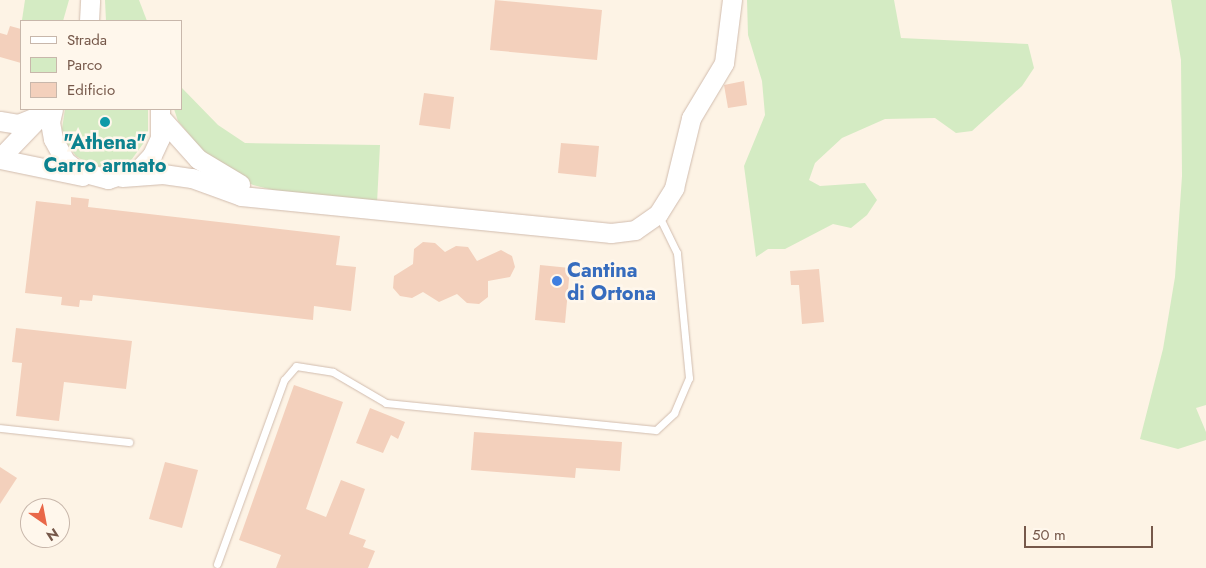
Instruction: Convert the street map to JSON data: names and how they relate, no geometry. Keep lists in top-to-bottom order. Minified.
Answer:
{"places":["\"Athena\" Carro armato","Cantina di Ortona"],"legend":["Strada","Parco","Edificio"],"scale_bar":"50 m","north":"bottom right"}
